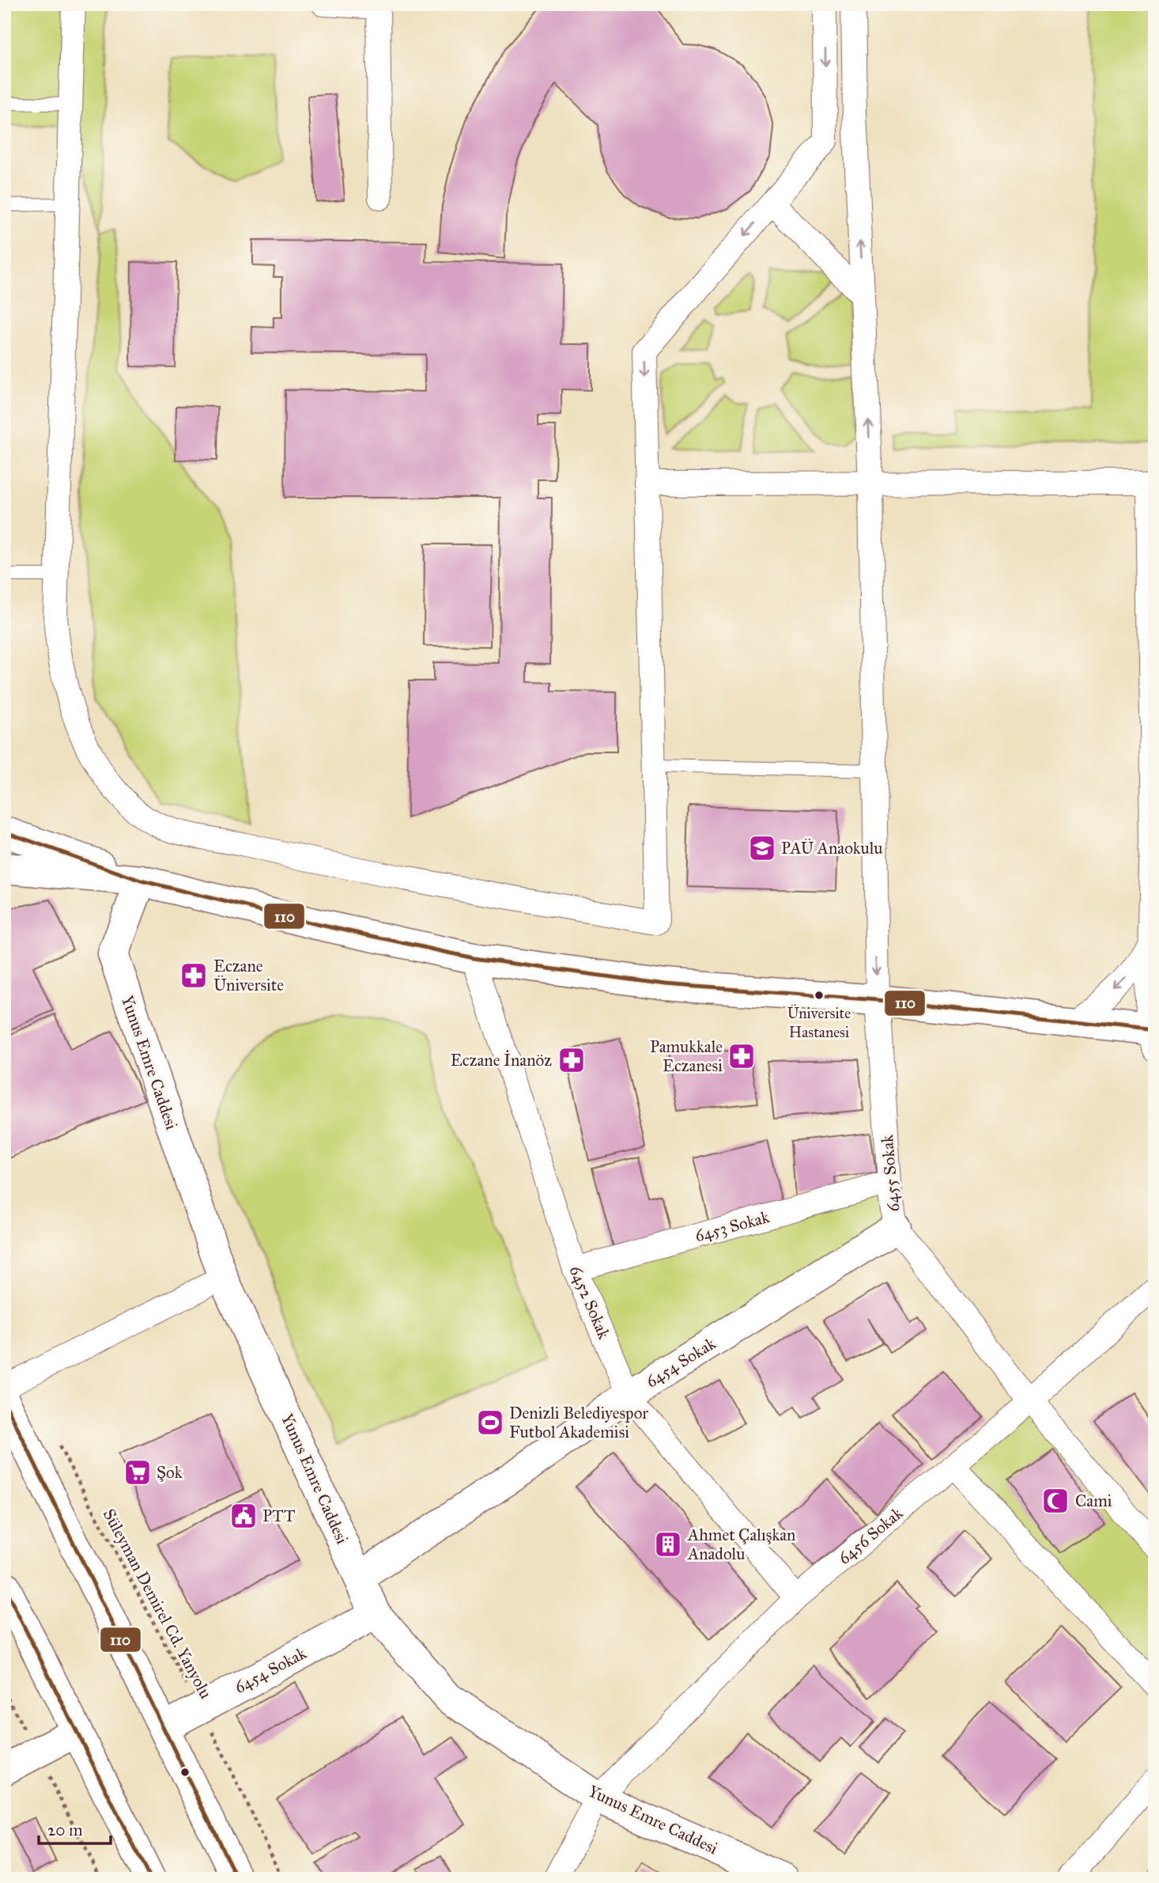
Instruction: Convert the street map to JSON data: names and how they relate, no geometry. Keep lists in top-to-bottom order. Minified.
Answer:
{"streets":{"main road":["Yunus Emre Caddesi","6454 Sokak"],"street":["6455 Sokak","6453 Sokak","6452 Sokak","6456 Sokak"],"path":["Süleyman Demirel Cd. Yanyolu"]},"crossings":[["Yunus Emre Caddesi","6454 Sokak"],["Yunus Emre Caddesi","6456 Sokak"],["6455 Sokak","6453 Sokak"],["6455 Sokak","6454 Sokak"],["6455 Sokak","6456 Sokak"],["6453 Sokak","6452 Sokak"],["6452 Sokak","6454 Sokak"],["6452 Sokak","6456 Sokak"],["6454 Sokak","Süleyman Demirel Cd. Yanyolu"]],"places":{"school or university":["PAÜ Anaokulu"],"pharmacy":["Eczane Üniversite","Pamukkale Eczanesi","Eczane İnanöz"],"other":["Üniversite Hastanesi"],"sports":["Denizli Belediyespor Futbol Akademisi"],"supermarket":["Şok"],"mosque":["Cami"],"public building":["PTT"],"building":["Ahmet Çalışkan Anadolu"]},"lines":["transit line 110"],"scale_bar":"20 m"}
